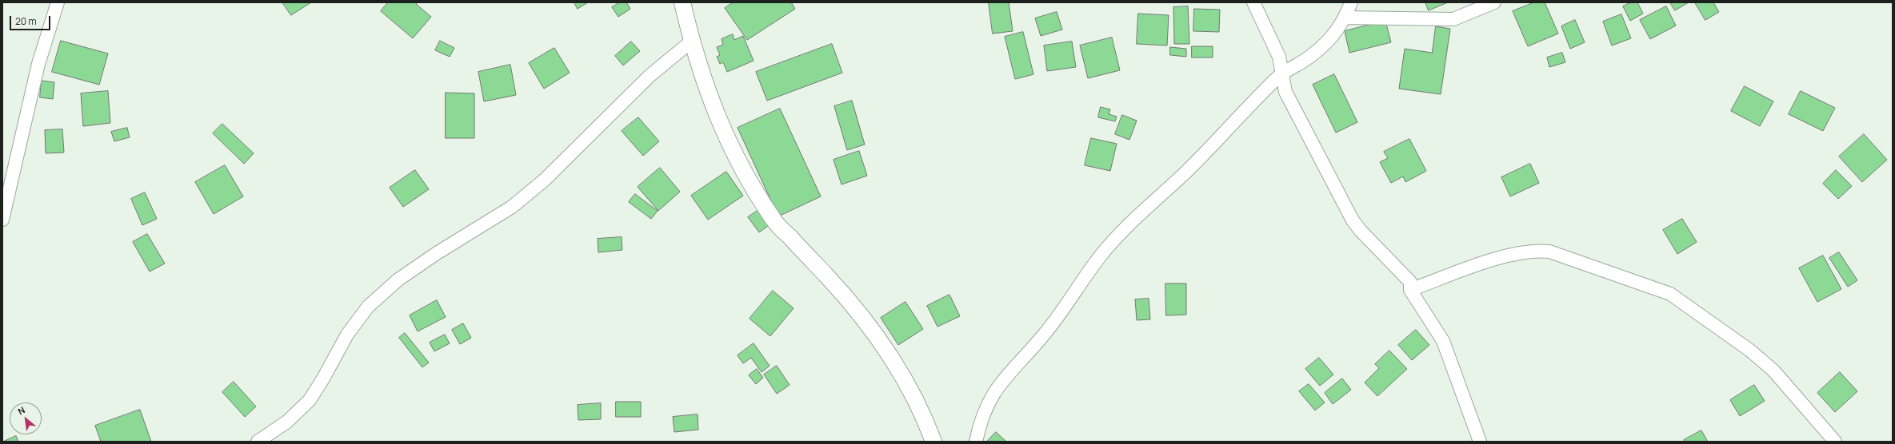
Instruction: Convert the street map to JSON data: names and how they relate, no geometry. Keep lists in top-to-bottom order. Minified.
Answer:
{"scale_bar":"20 m","north":"top left"}
